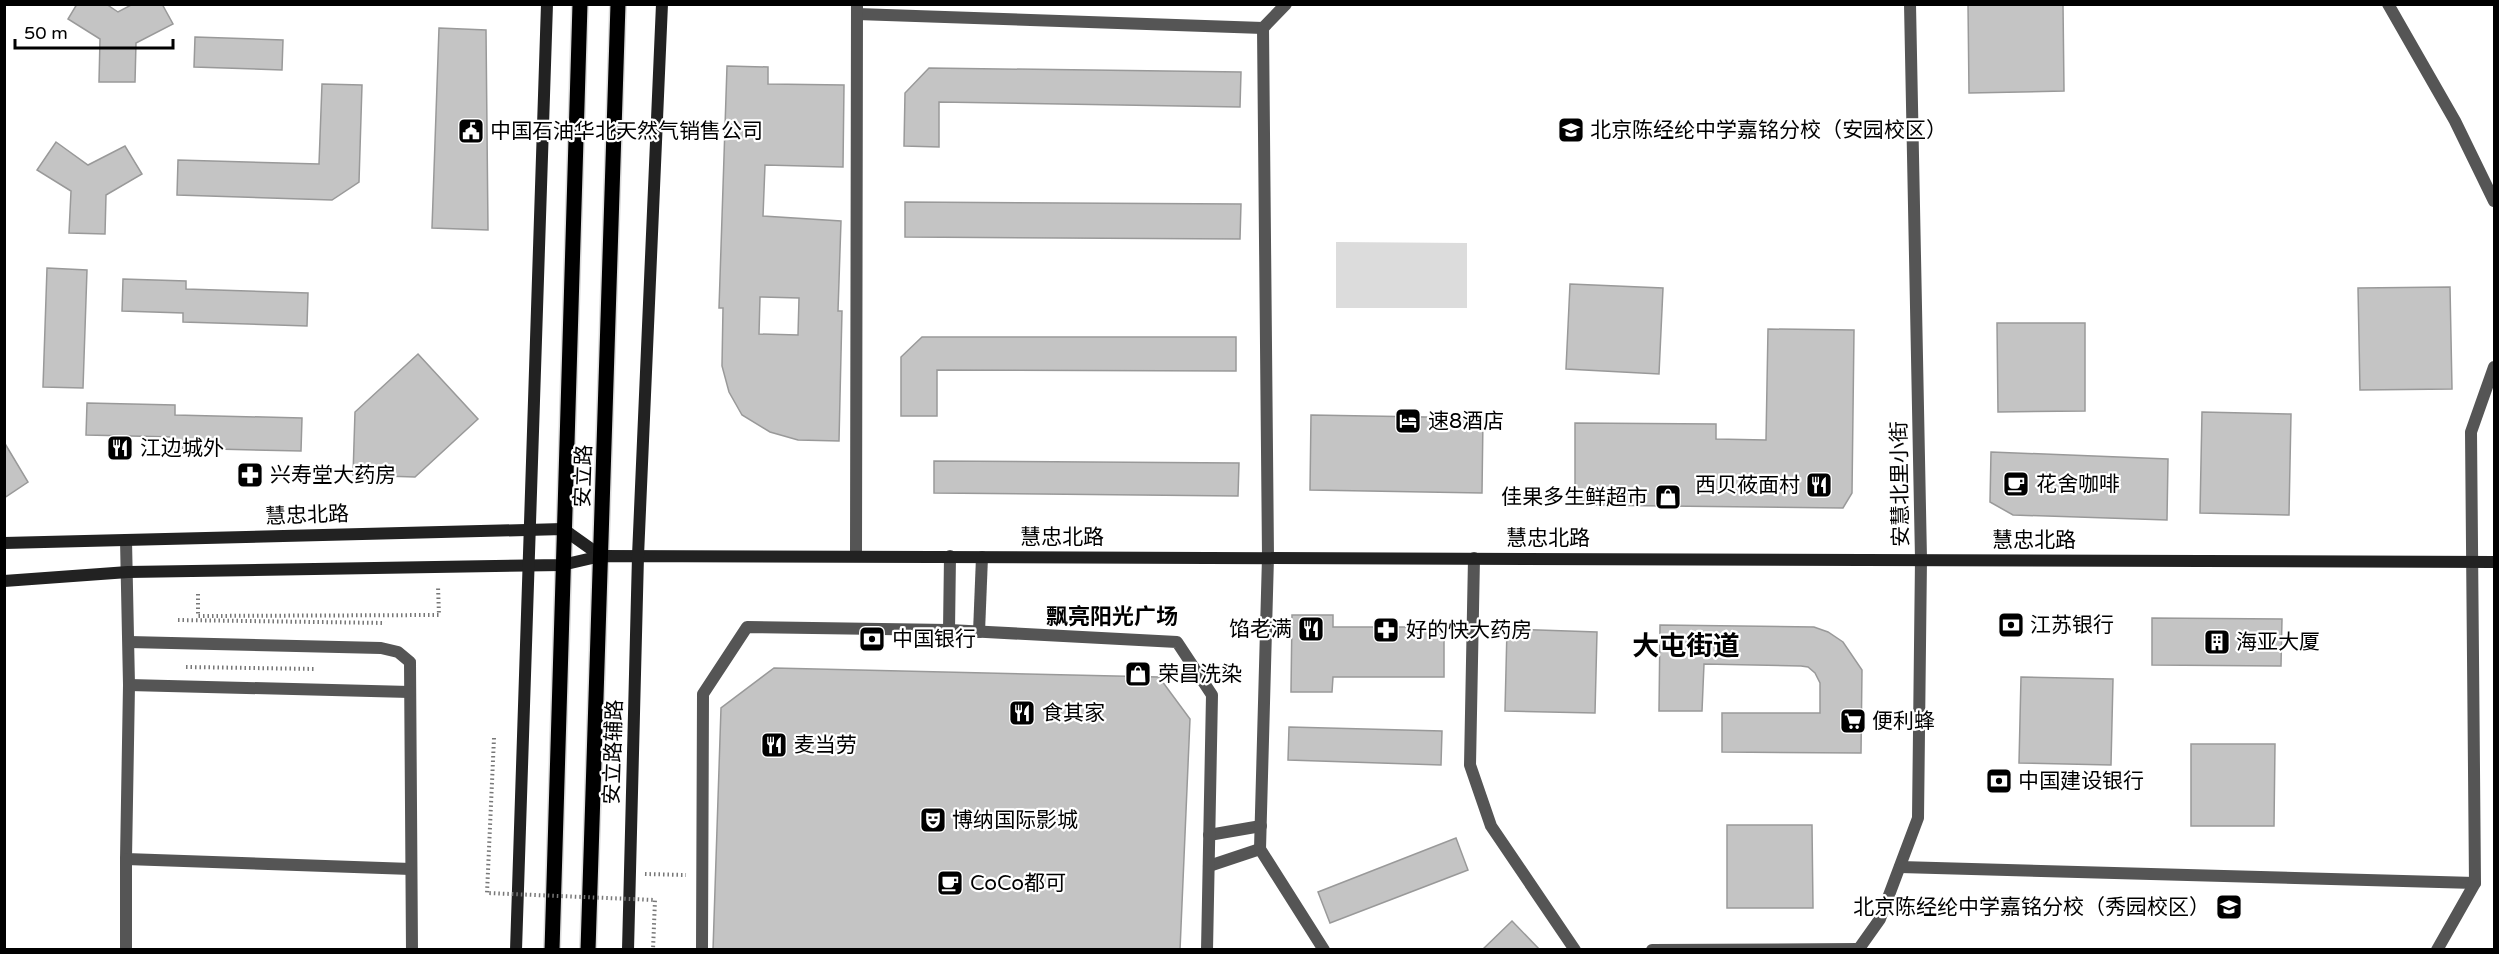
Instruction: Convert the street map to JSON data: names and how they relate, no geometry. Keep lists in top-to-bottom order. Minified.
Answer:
{"streets":{"main road":["安立路"],"street":["安慧北里小街","慧忠北路","安立路辅路"]},"crossings":[["安立路","慧忠北路"],["安慧北里小街","慧忠北路"],["慧忠北路","安立路辅路"]],"districts":["飘亮阳光广场","大屯街道"],"places":{"school or university":["北京陈经纶中学嘉铭分校（安园校区）","北京陈经纶中学嘉铭分校（秀园校区）"],"public building":["中国石油华北天然气销售公司"],"hotel":["速8酒店"],"restaurant":["江边城外","西贝莜面村","馅老满","食其家","麦当劳"],"pharmacy":["兴寿堂大药房","好的快大药房"],"cafe":["花舍咖啡","CoCo都可"],"shop":["佳果多生鲜超市","荣昌洗染"],"bank":["江苏银行","中国银行","中国建设银行"],"building":["海亚大厦"],"supermarket":["便利蜂"],"theatre":["博纳国际影城"]},"scale_bar":"50 m"}
